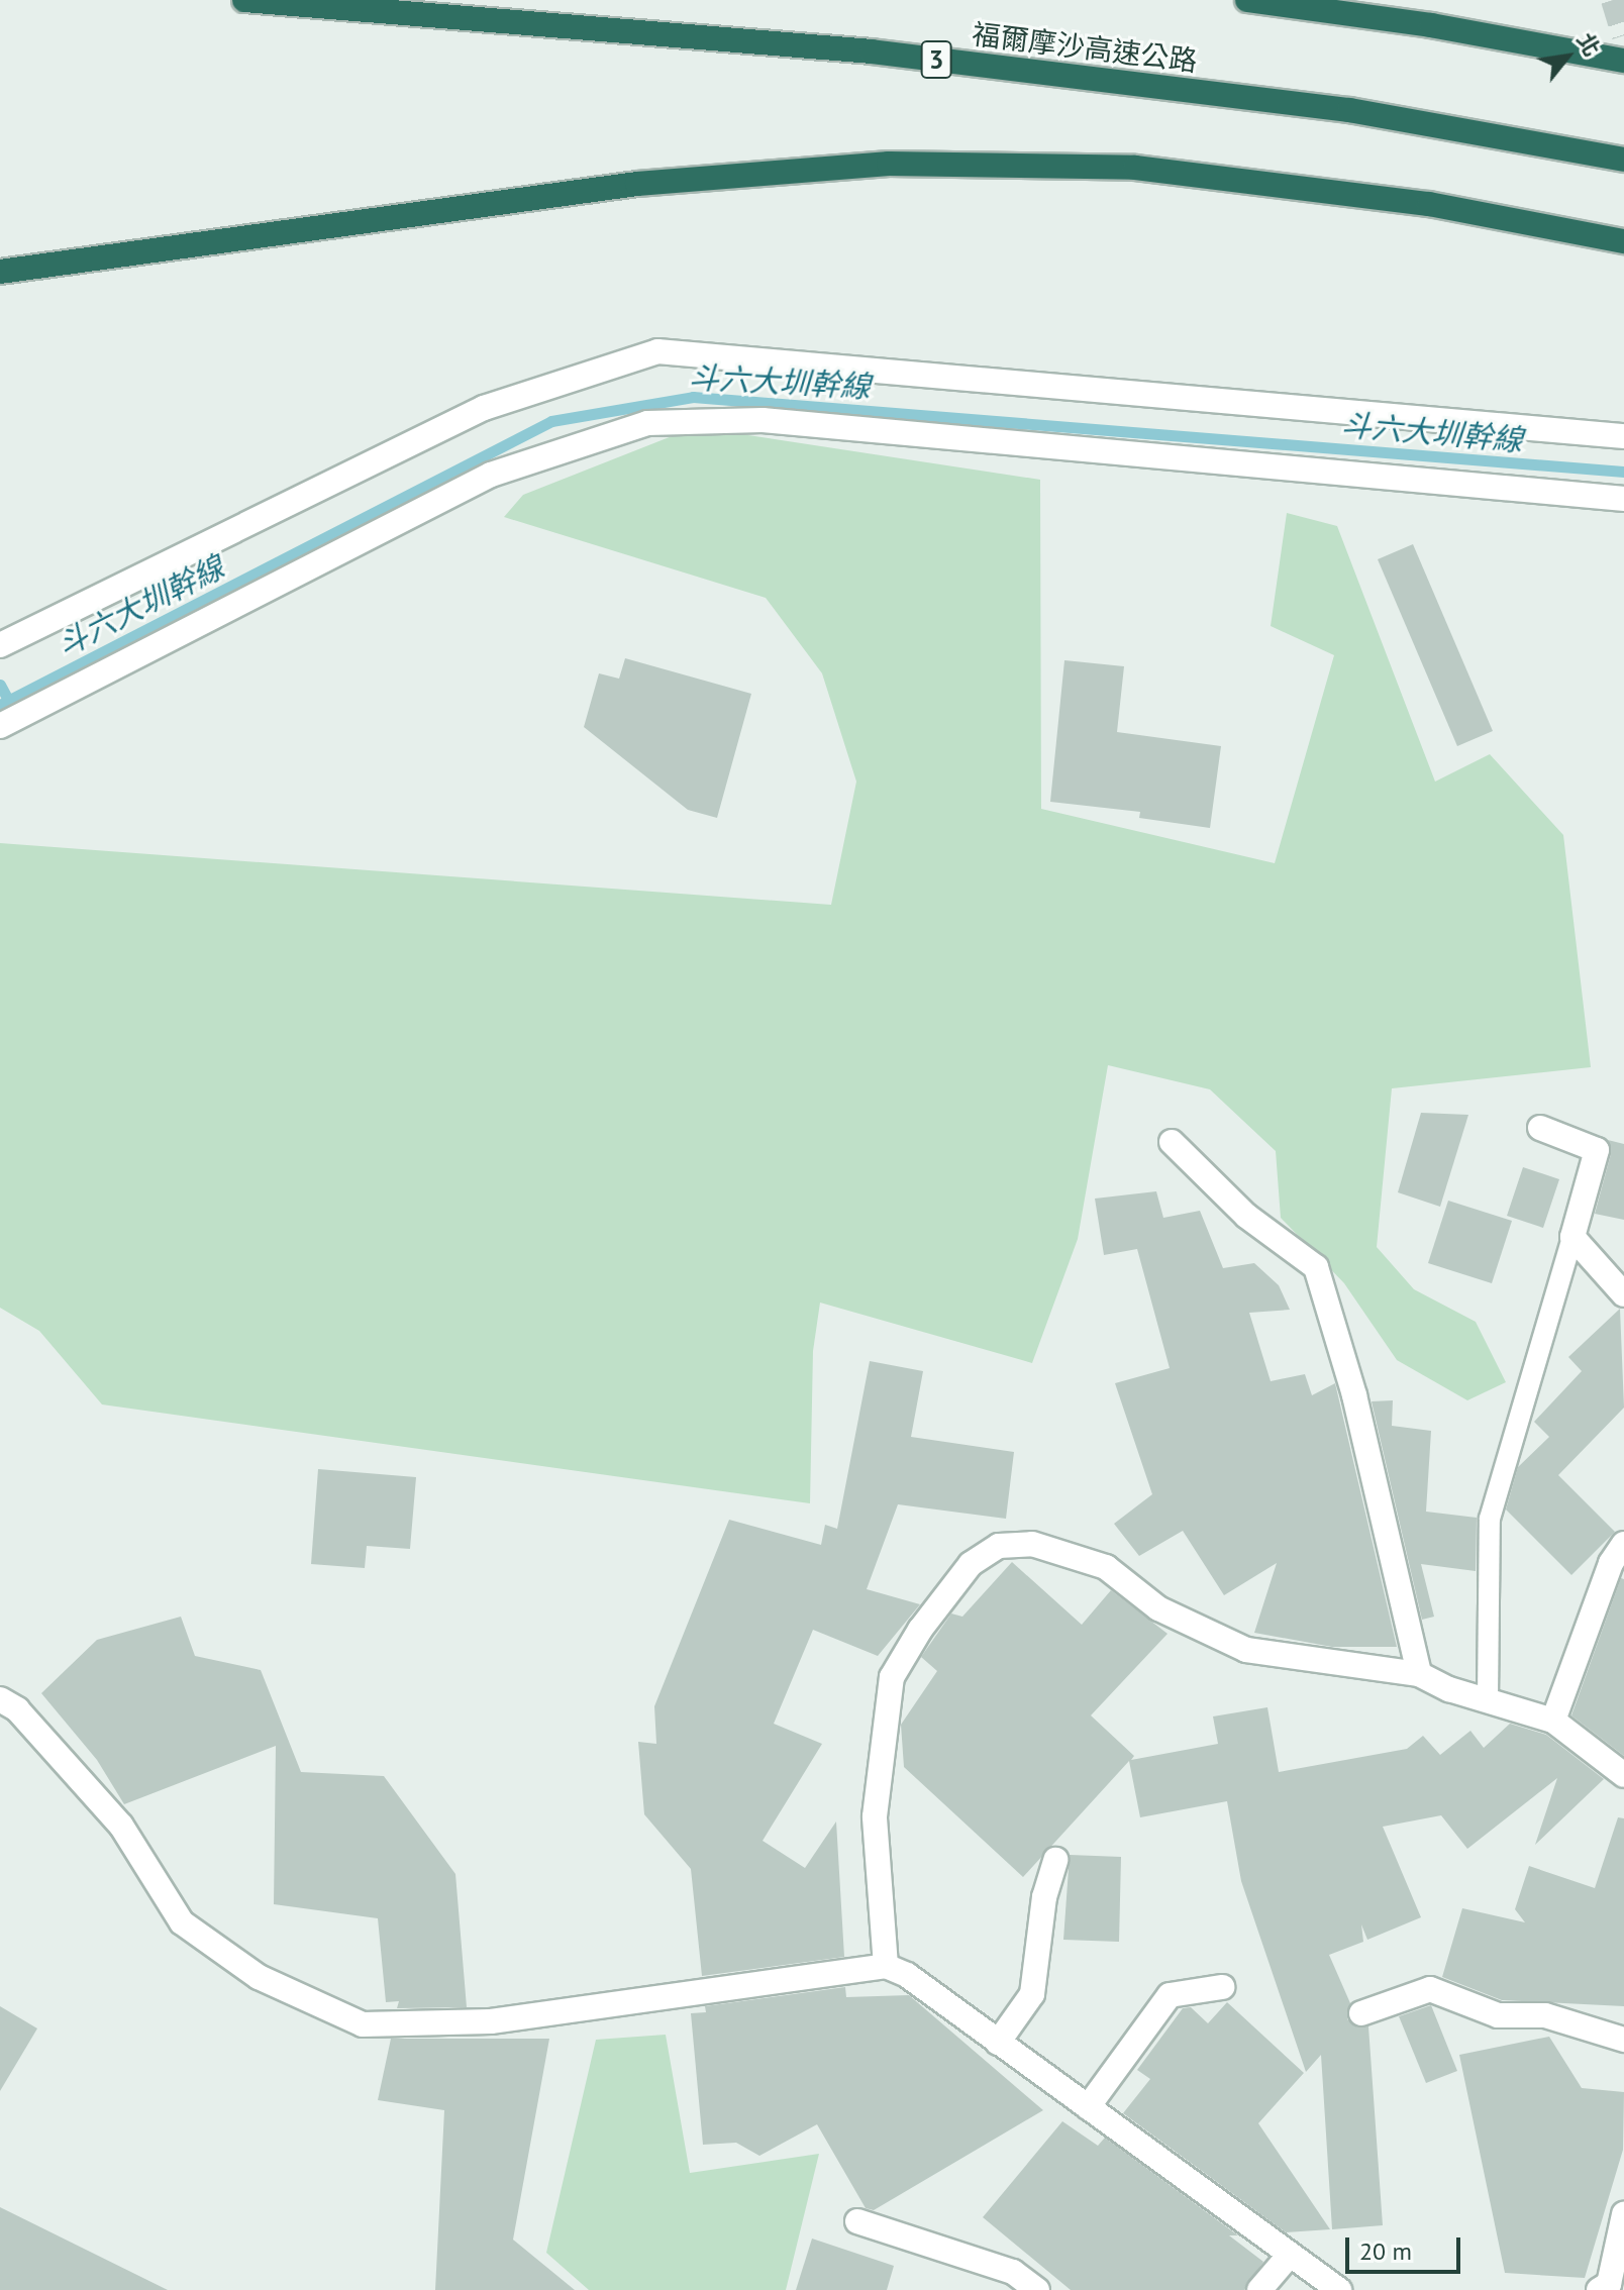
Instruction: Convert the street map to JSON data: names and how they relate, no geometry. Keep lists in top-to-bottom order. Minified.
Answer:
{"streets":{"highway":["福爾摩沙高速公路","3"]},"water":["斗六大圳幹線"],"scale_bar":"20 m","north":"top right"}
